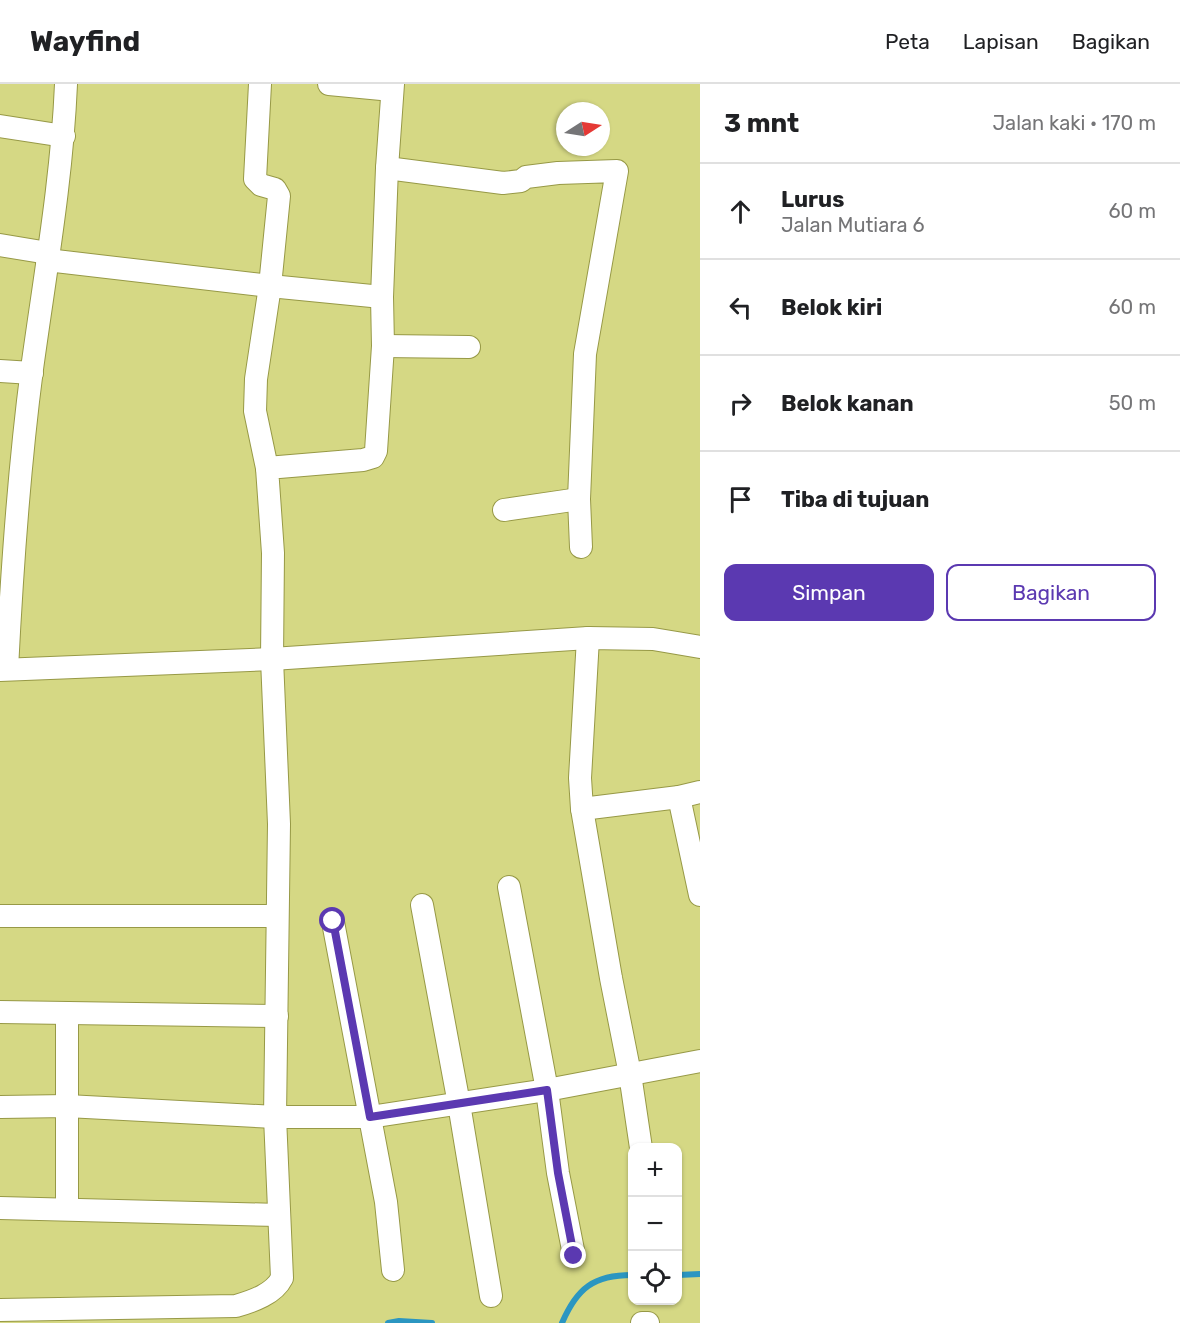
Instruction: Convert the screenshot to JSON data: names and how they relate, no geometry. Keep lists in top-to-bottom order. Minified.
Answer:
{"north":"right","page":{"header":"Wayfind","nav":["Peta","Lapisan","Bagikan"],"heading":["3 mnt","Jalan kaki · 170 m"],"list":[["Lurus","Jalan Mutiara 6","60 m"],["Belok kiri","60 m"],["Belok kanan","50 m"],"Tiba di tujuan"],"buttons":["Simpan","Bagikan"],"map_buttons":["+","−"]}}
